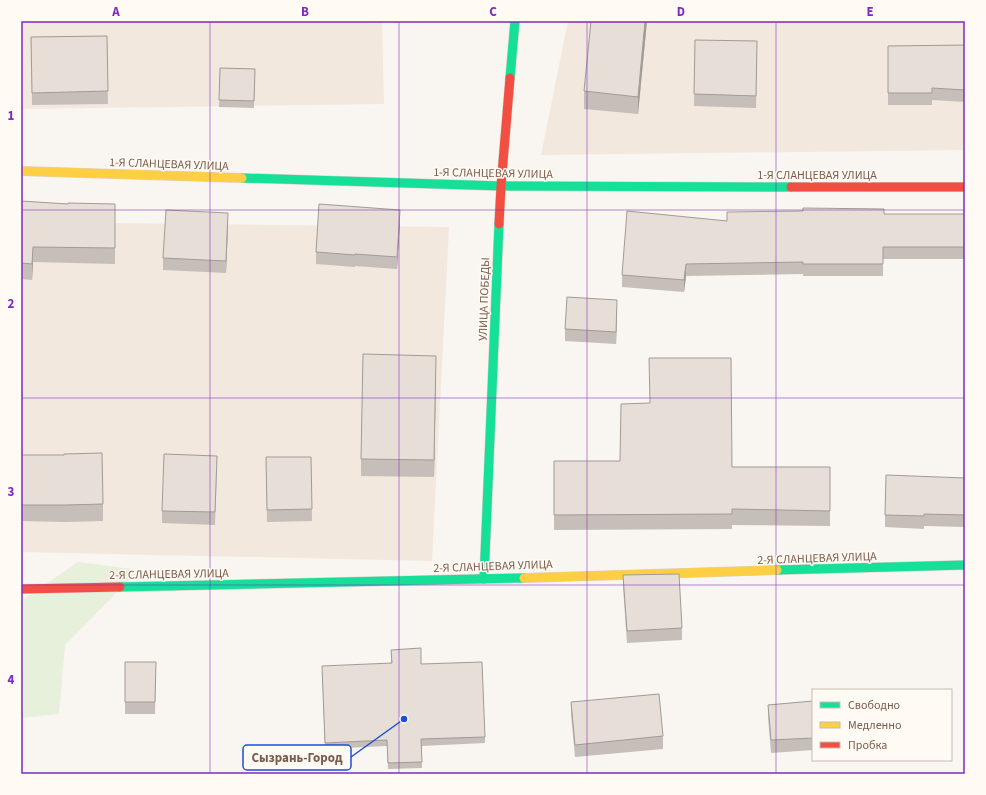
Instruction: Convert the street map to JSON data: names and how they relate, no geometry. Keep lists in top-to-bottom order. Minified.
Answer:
{"streets":{"street":["1-Я СЛАНЦЕВАЯ УЛИЦА","УЛИЦА ПОБЕДЫ","2-Я СЛАНЦЕВАЯ УЛИЦА"]},"crossings":[["1-Я СЛАНЦЕВАЯ УЛИЦА","УЛИЦА ПОБЕДЫ"],["УЛИЦА ПОБЕДЫ","2-Я СЛАНЦЕВАЯ УЛИЦА"]],"places":["Сызрань-Город"],"legend":["Свободно","Медленно","Пробка"],"grid":{"columns":["A","B","C","D","E"],"rows":["1","2","3","4"]}}
